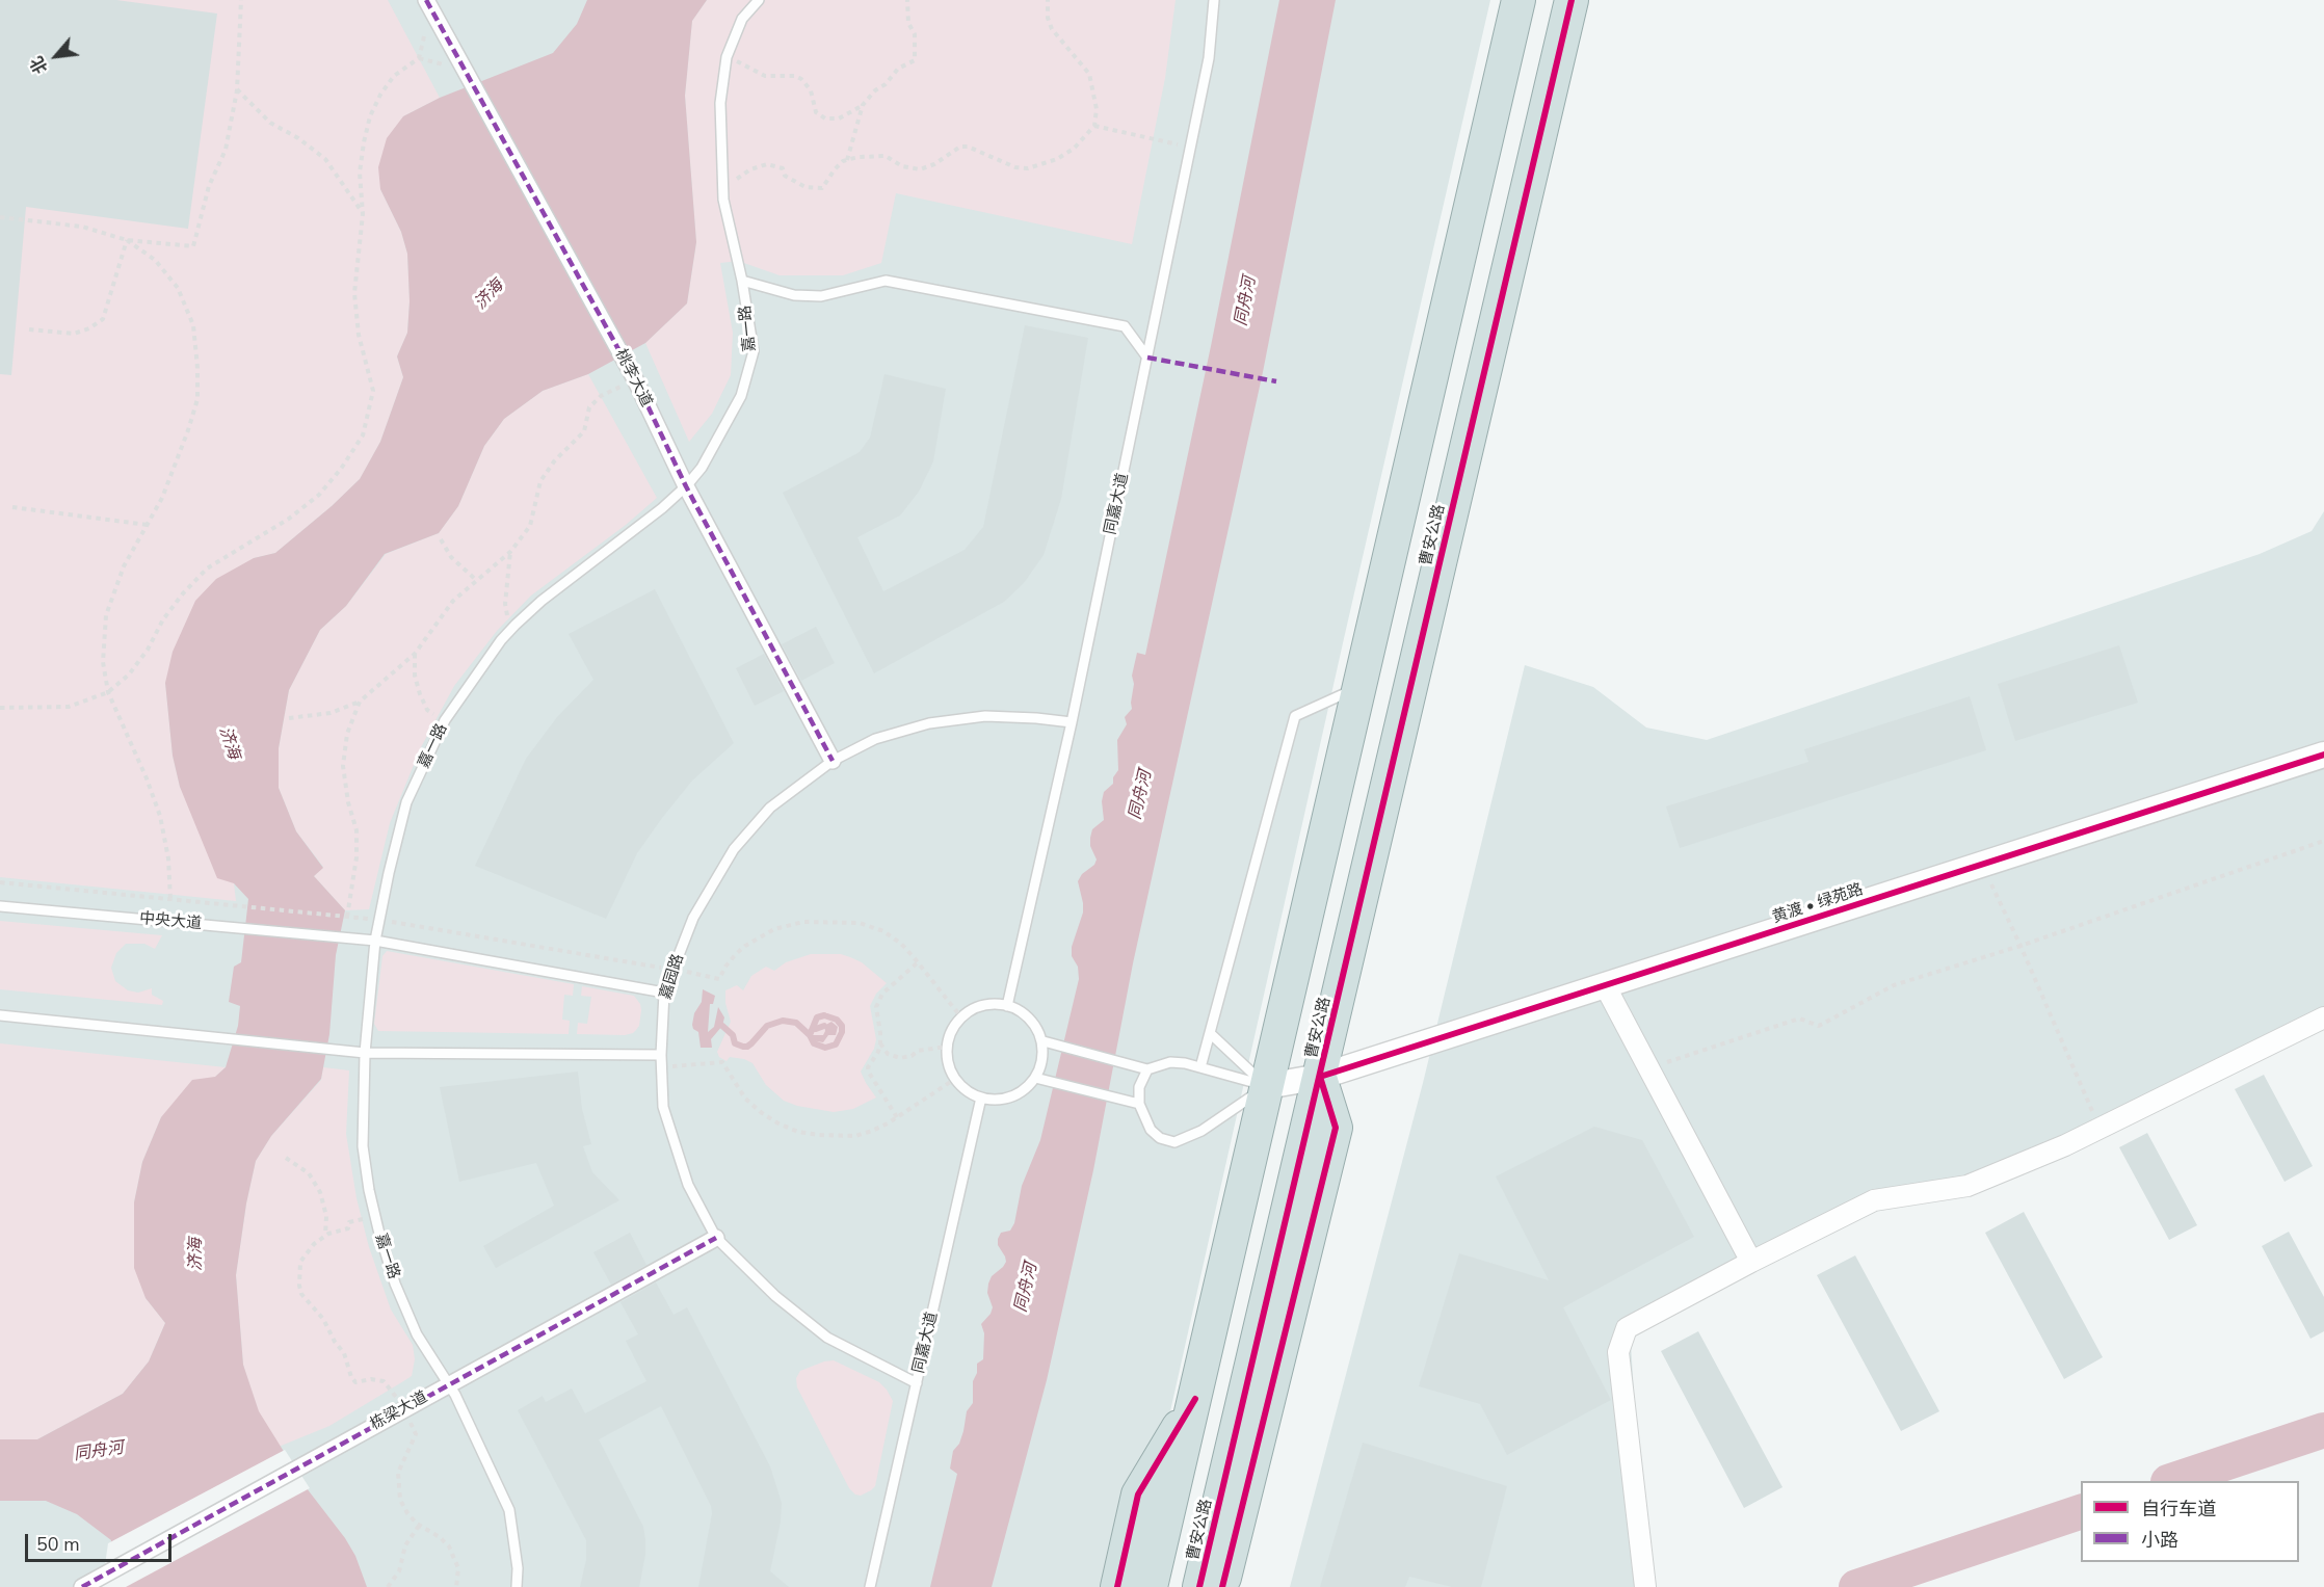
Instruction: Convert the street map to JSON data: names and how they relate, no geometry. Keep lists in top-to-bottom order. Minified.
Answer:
{"streets":{"highway":["曹安公路"],"street":["桃李大道","黄渡 • 绿苑路","栋梁大道"],"lane":["嘉一路","同嘉大道","中央大道","嘉园路"]},"crossings":[["嘉一路","桃李大道"],["嘉一路","中央大道"],["嘉一路","栋梁大道"],["桃李大道","嘉园路"],["同嘉大道","嘉园路"],["曹安公路","黄渡 • 绿苑路"],["嘉园路","栋梁大道"]],"water":["济海","同舟河"],"legend":["自行车道","小路"],"scale_bar":"50 m","north":"bottom left"}
